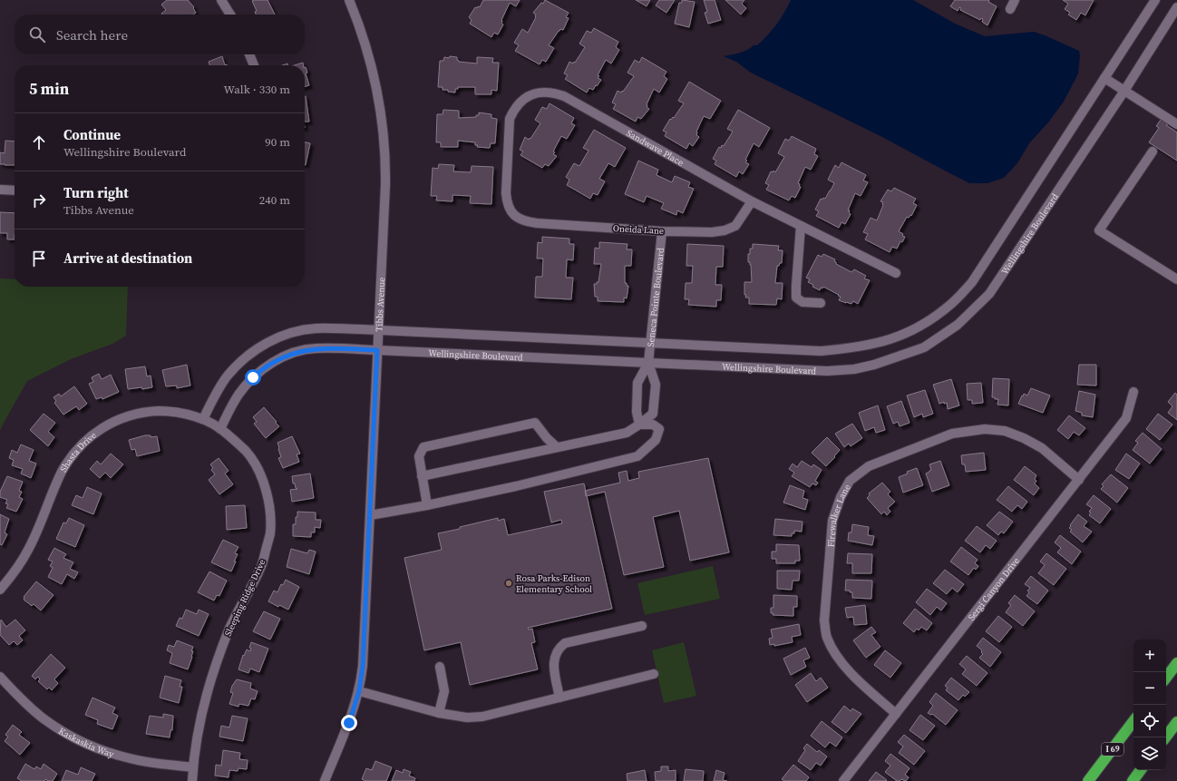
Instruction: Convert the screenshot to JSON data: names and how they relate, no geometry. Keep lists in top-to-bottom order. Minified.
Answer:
{"streets":{"highway":["I 69"],"street":["Sandwave Place","Oneida Lane","Wellingshire Boulevard","Seneca Pointe Boulevard","Tibbs Avenue","Shasta Drive","Firewalker Lane","Sergi Canyon Drive","Sleeping Ridge Drive","Kaskaskia Way"]},"crossings":[["Sandwave Place","Oneida Lane"],["Oneida Lane","Seneca Pointe Boulevard"],["Wellingshire Boulevard","Seneca Pointe Boulevard"],["Wellingshire Boulevard","Tibbs Avenue"],["Wellingshire Boulevard","Shasta Drive"],["Wellingshire Boulevard","Sleeping Ridge Drive"],["Shasta Drive","Sleeping Ridge Drive"],["Firewalker Lane","Sergi Canyon Drive"],["Sleeping Ridge Drive","Kaskaskia Way"]],"places":["Rosa Parks-Edison Elementary School"],"page":{"search":"Search here","heading":["5 min","Walk · 330 m"],"list":[["Continue","Wellingshire Boulevard","90 m"],["Turn right","Tibbs Avenue","240 m"],"Arrive at destination"],"map_buttons":["+","−"]}}
